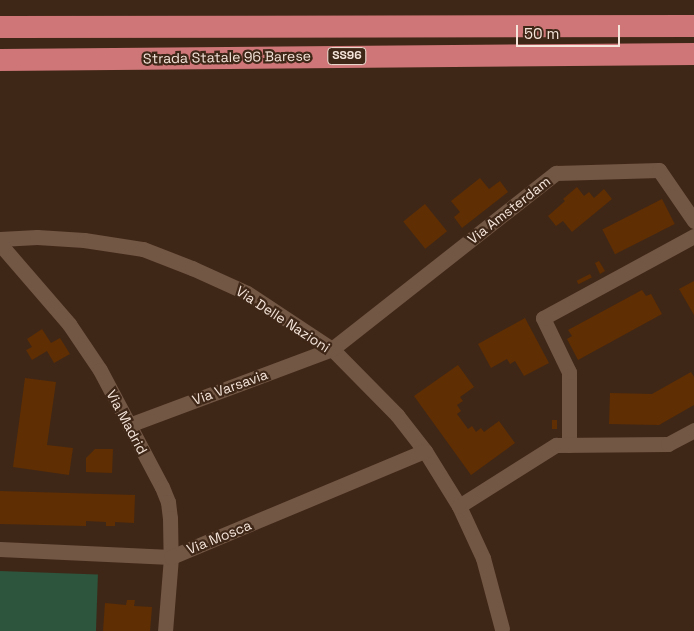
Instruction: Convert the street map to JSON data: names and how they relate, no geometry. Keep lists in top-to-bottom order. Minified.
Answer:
{"streets":{"highway":["SS96","Strada Statale 96 Barese"],"street":["Via Amsterdam","Via Delle Nazioni","Via Varsavia","Via Madrid","Via Mosca"]},"crossings":[["Via Amsterdam","Via Delle Nazioni"],["Via Amsterdam","Via Varsavia"],["Via Delle Nazioni","Via Varsavia"],["Via Delle Nazioni","Via Mosca"],["Via Varsavia","Via Madrid"],["Via Madrid","Via Mosca"]],"scale_bar":"50 m"}
